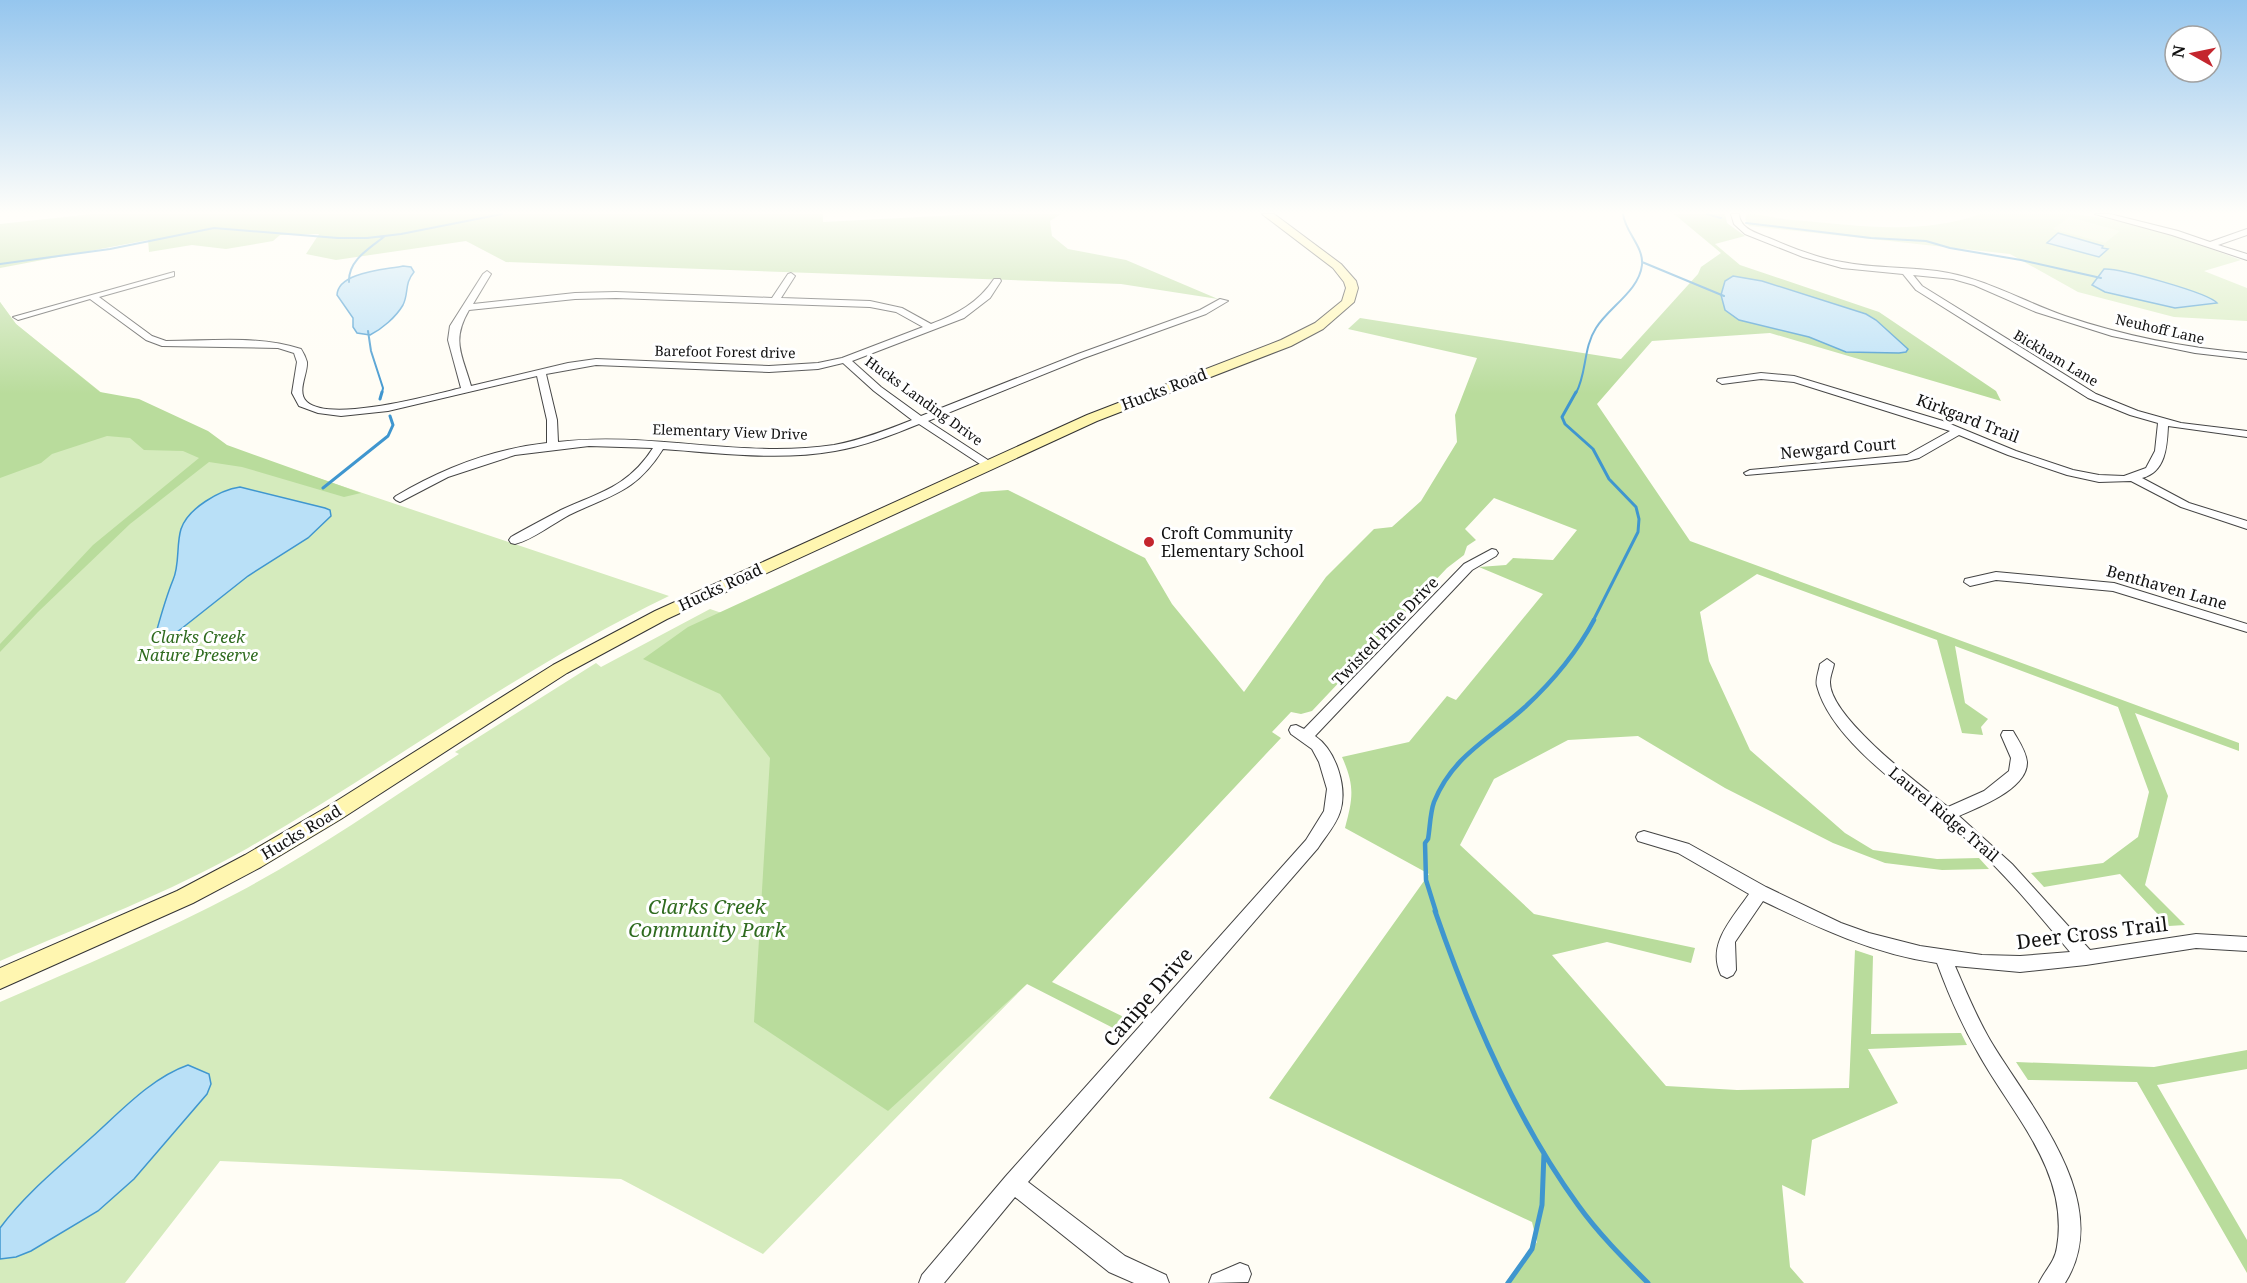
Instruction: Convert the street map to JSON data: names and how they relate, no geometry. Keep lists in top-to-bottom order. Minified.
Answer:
{"streets":{"main road":["Hucks Road"],"street":["Neuhoff Lane","Barefoot Forest drive","Bickham Lane","Hucks Landing Drive","Kirkgard Trail","Elementary View Drive","Newgard Court","Benthaven Lane","Twisted Pine Drive","Laurel Ridge Trail","Deer Cross Trail","Canipe Drive"]},"crossings":[["Barefoot Forest drive","Hucks Landing Drive"],["Hucks Road","Hucks Landing Drive"],["Hucks Landing Drive","Elementary View Drive"],["Kirkgard Trail","Newgard Court"],["Twisted Pine Drive","Canipe Drive"],["Laurel Ridge Trail","Deer Cross Trail"]],"parks":["Clarks Creek Nature Preserve","Clarks Creek Community Park"],"places":["Croft Community Elementary School"],"north":"left"}
